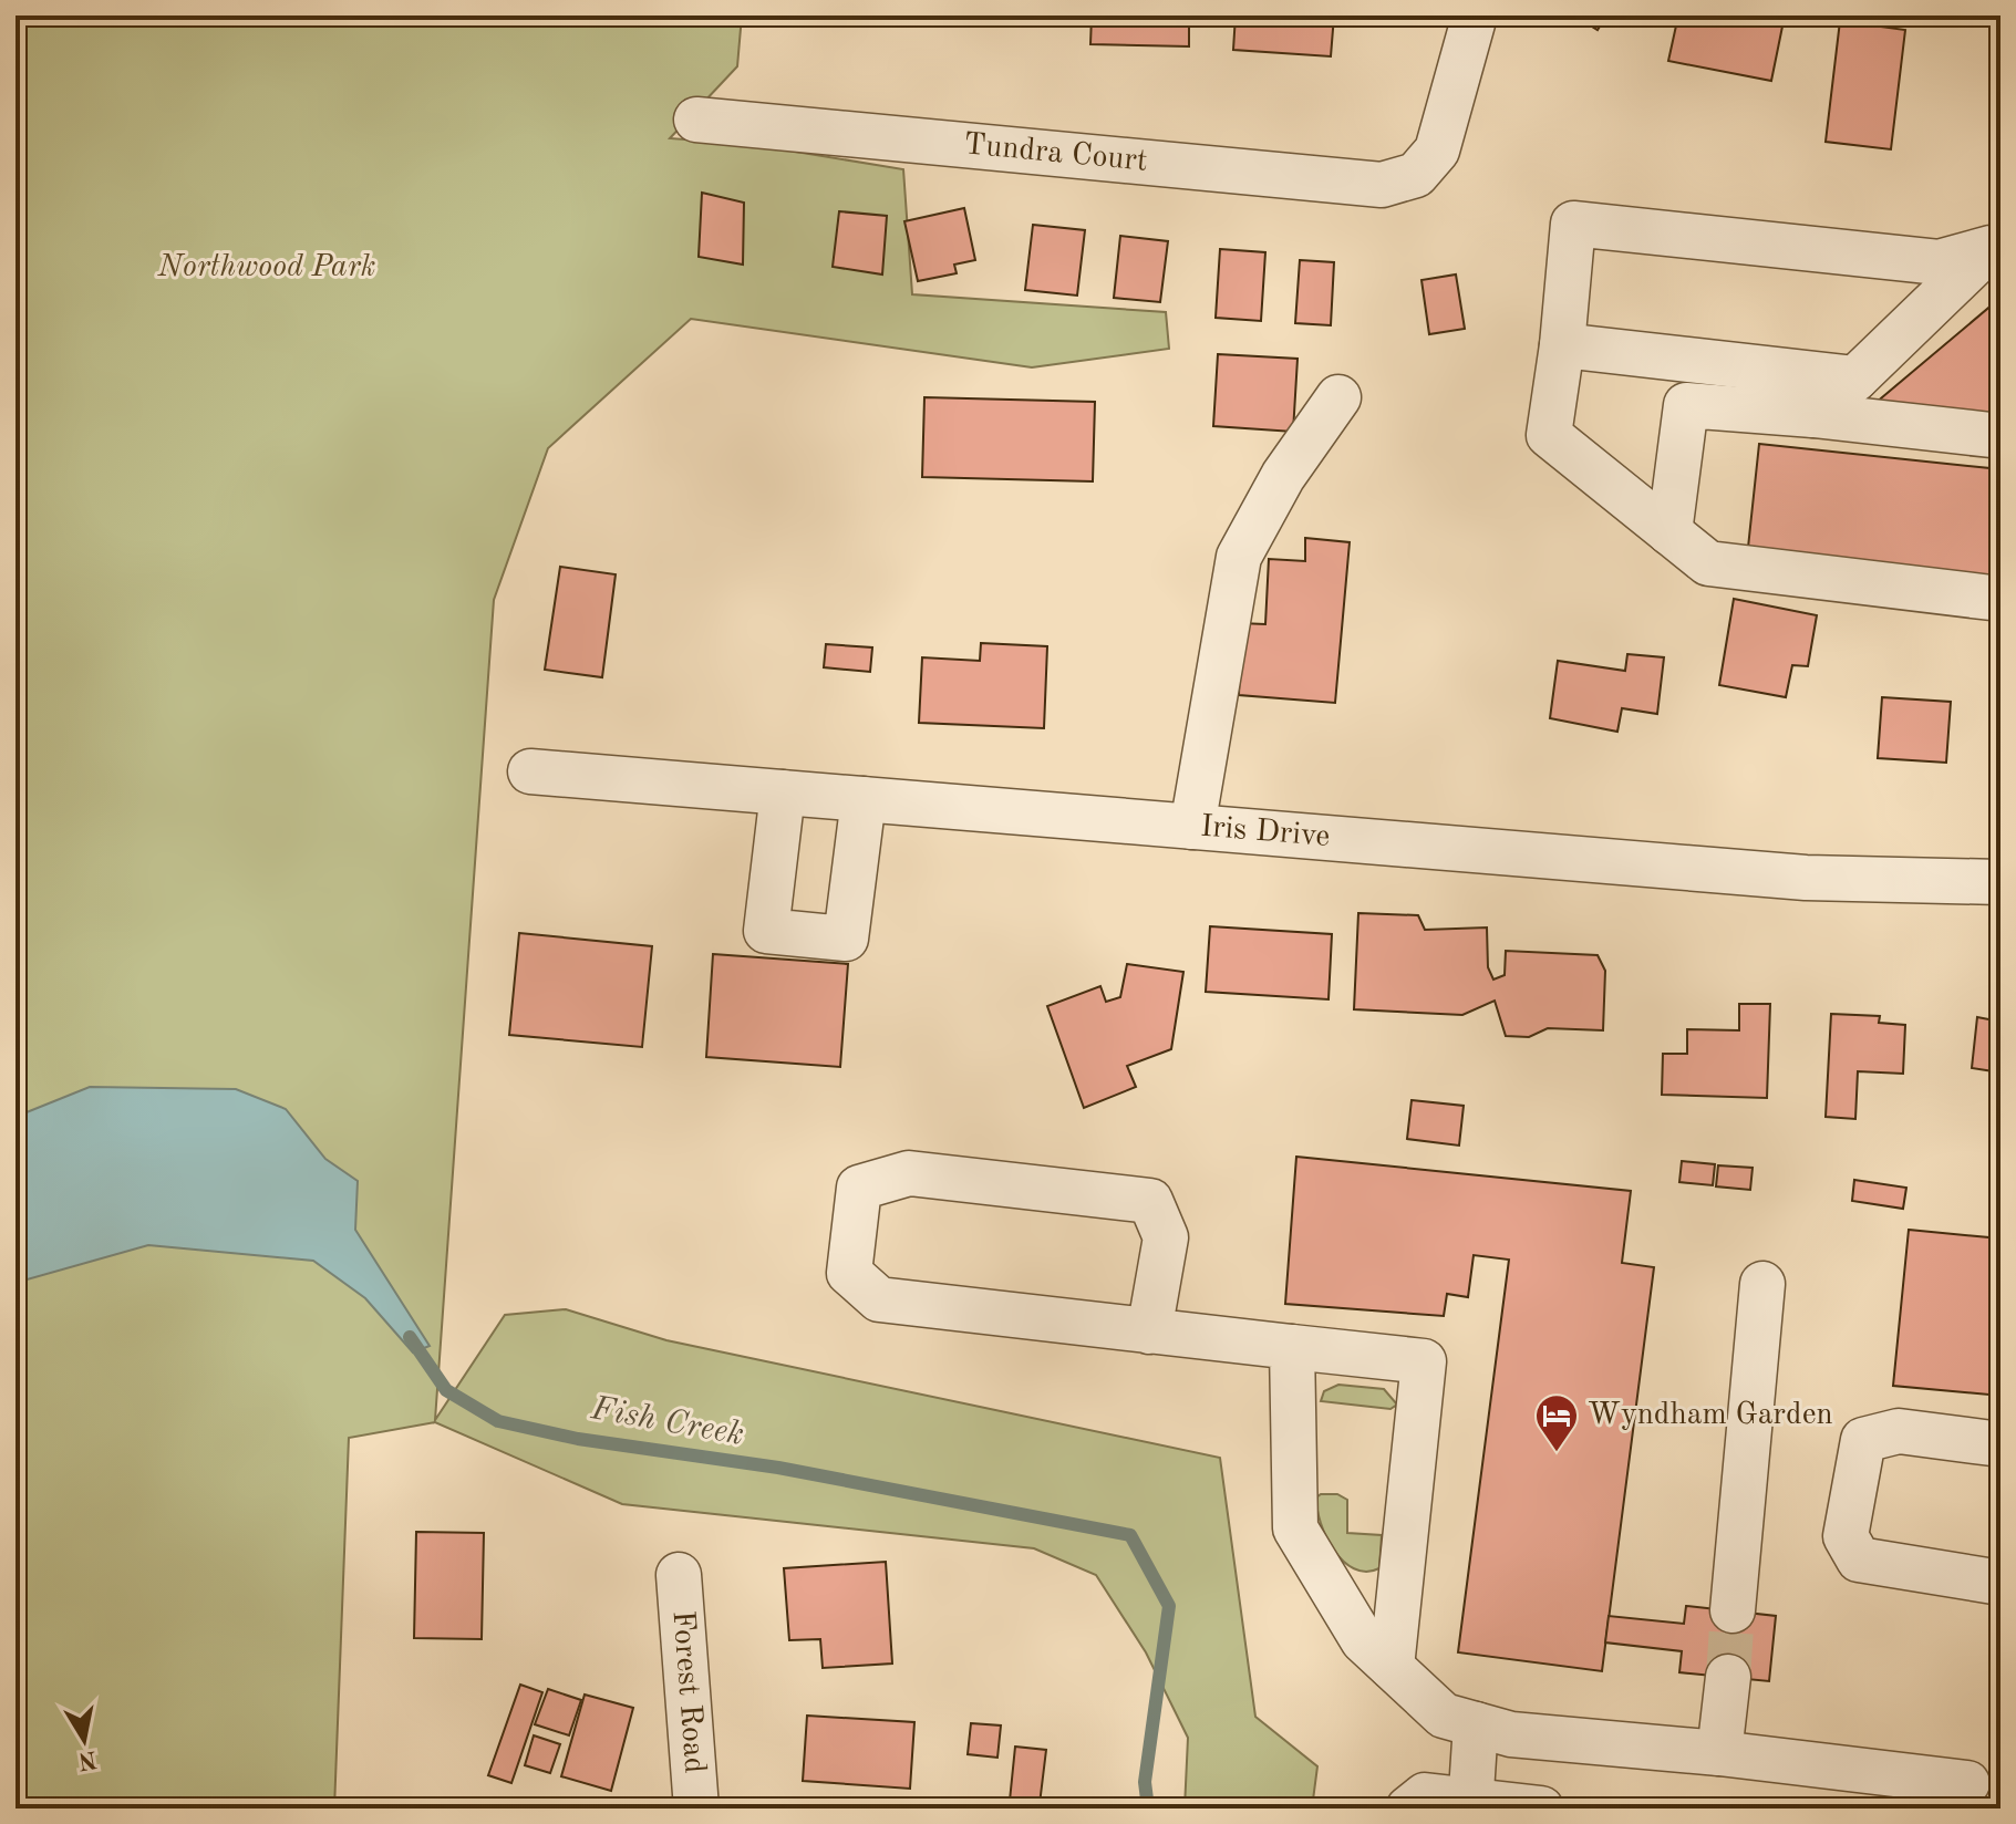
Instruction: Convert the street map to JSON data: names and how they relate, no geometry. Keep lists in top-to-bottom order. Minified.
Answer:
{"streets":{"street":["Tundra Court","Iris Drive","Forest Road"]},"water":["Fish Creek"],"parks":["Northwood Park"],"places":{"hotel":["Wyndham Garden"]},"north":"bottom"}
